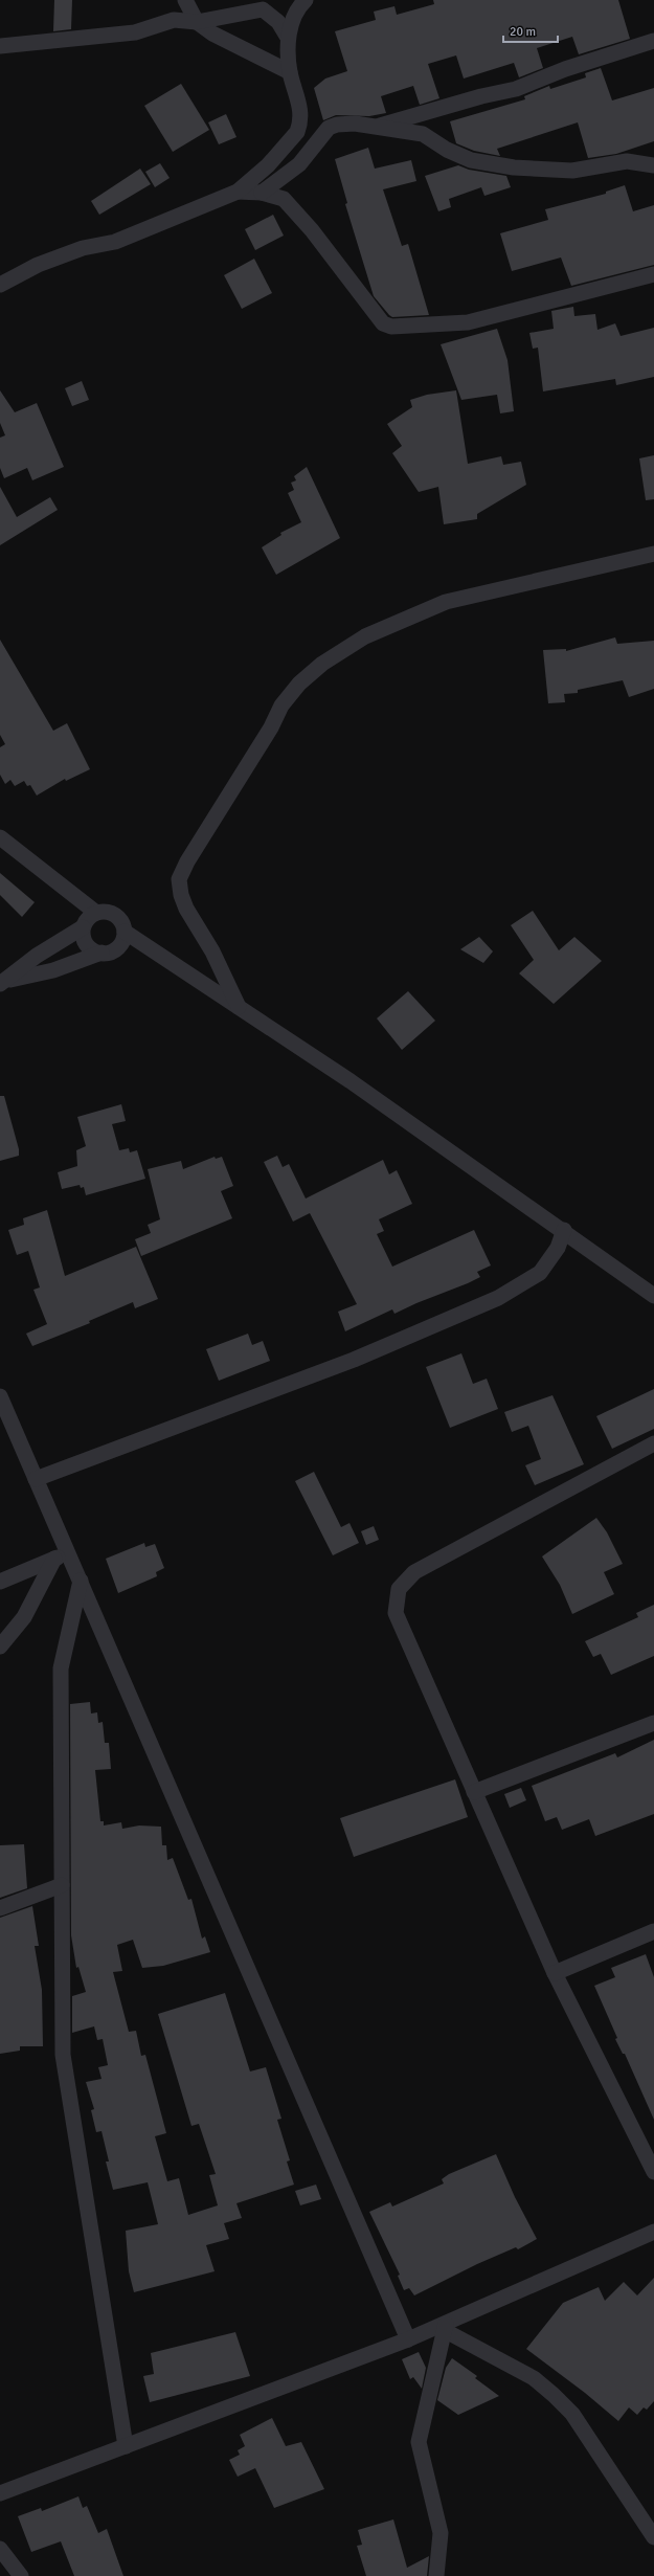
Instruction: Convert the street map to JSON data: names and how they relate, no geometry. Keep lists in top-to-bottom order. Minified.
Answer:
{"scale_bar":"20 m"}
